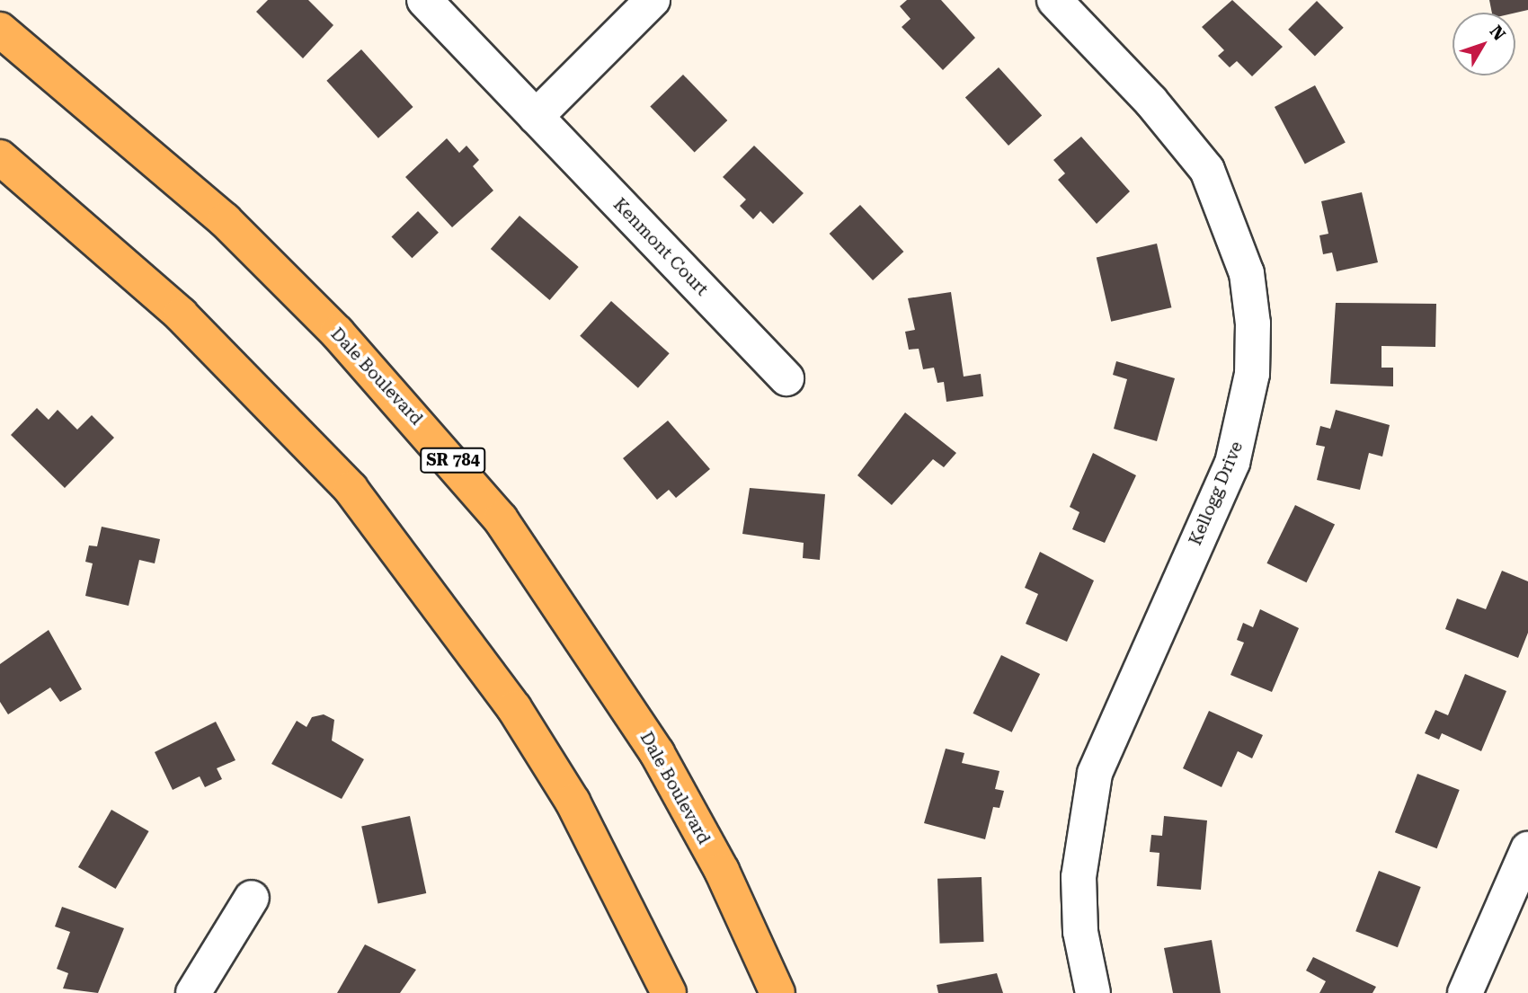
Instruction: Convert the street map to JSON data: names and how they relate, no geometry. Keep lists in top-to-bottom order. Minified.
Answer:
{"streets":{"main road":["Dale Boulevard","SR 784"],"street":["Kenmont Court","Kellogg Drive"]},"north":"top right"}
